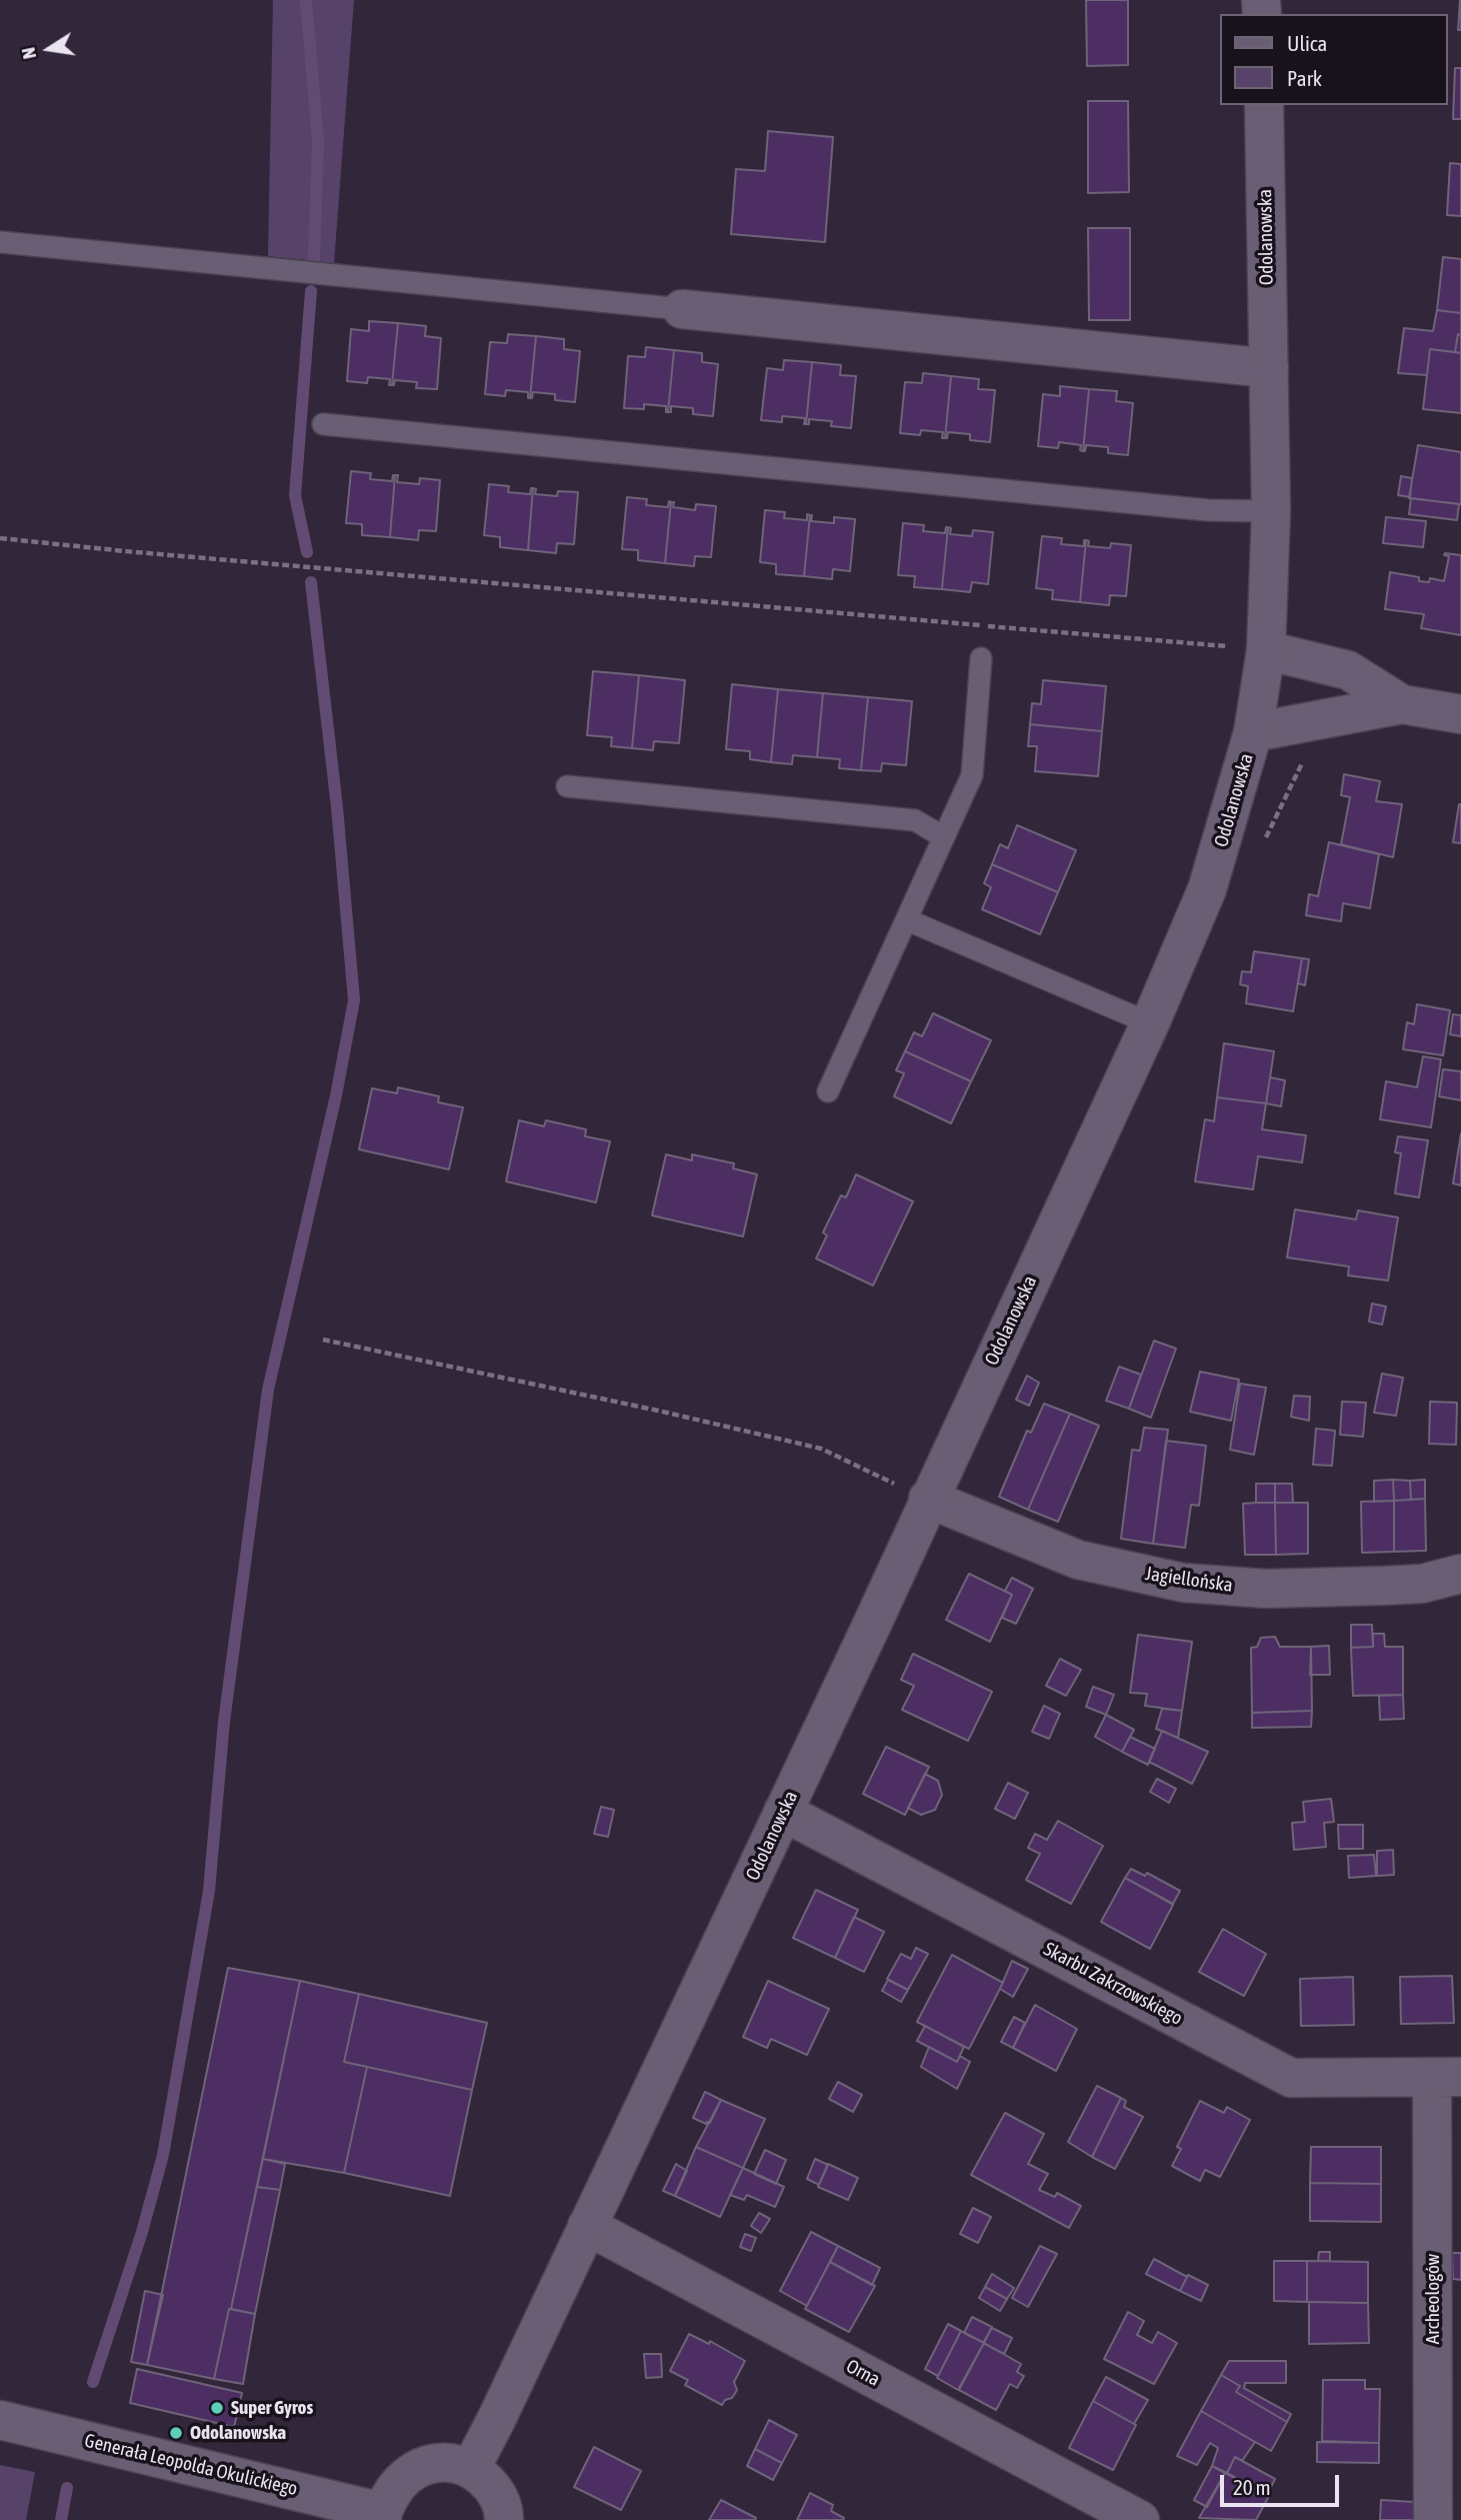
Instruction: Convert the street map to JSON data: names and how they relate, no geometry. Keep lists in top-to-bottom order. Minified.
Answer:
{"streets":{"street":["Odolanowska","Jagiellońska","Skarbu Zakrzowskiego","Archeologów","Orna","Generała Leopolda Okulickiego"]},"crossings":[["Odolanowska","Jagiellońska"],["Odolanowska","Skarbu Zakrzowskiego"],["Odolanowska","Orna"],["Odolanowska","Generała Leopolda Okulickiego"],["Skarbu Zakrzowskiego","Archeologów"]],"places":["Super Gyros","Odolanowska"],"legend":["Ulica","Park"],"scale_bar":"20 m","north":"left"}
